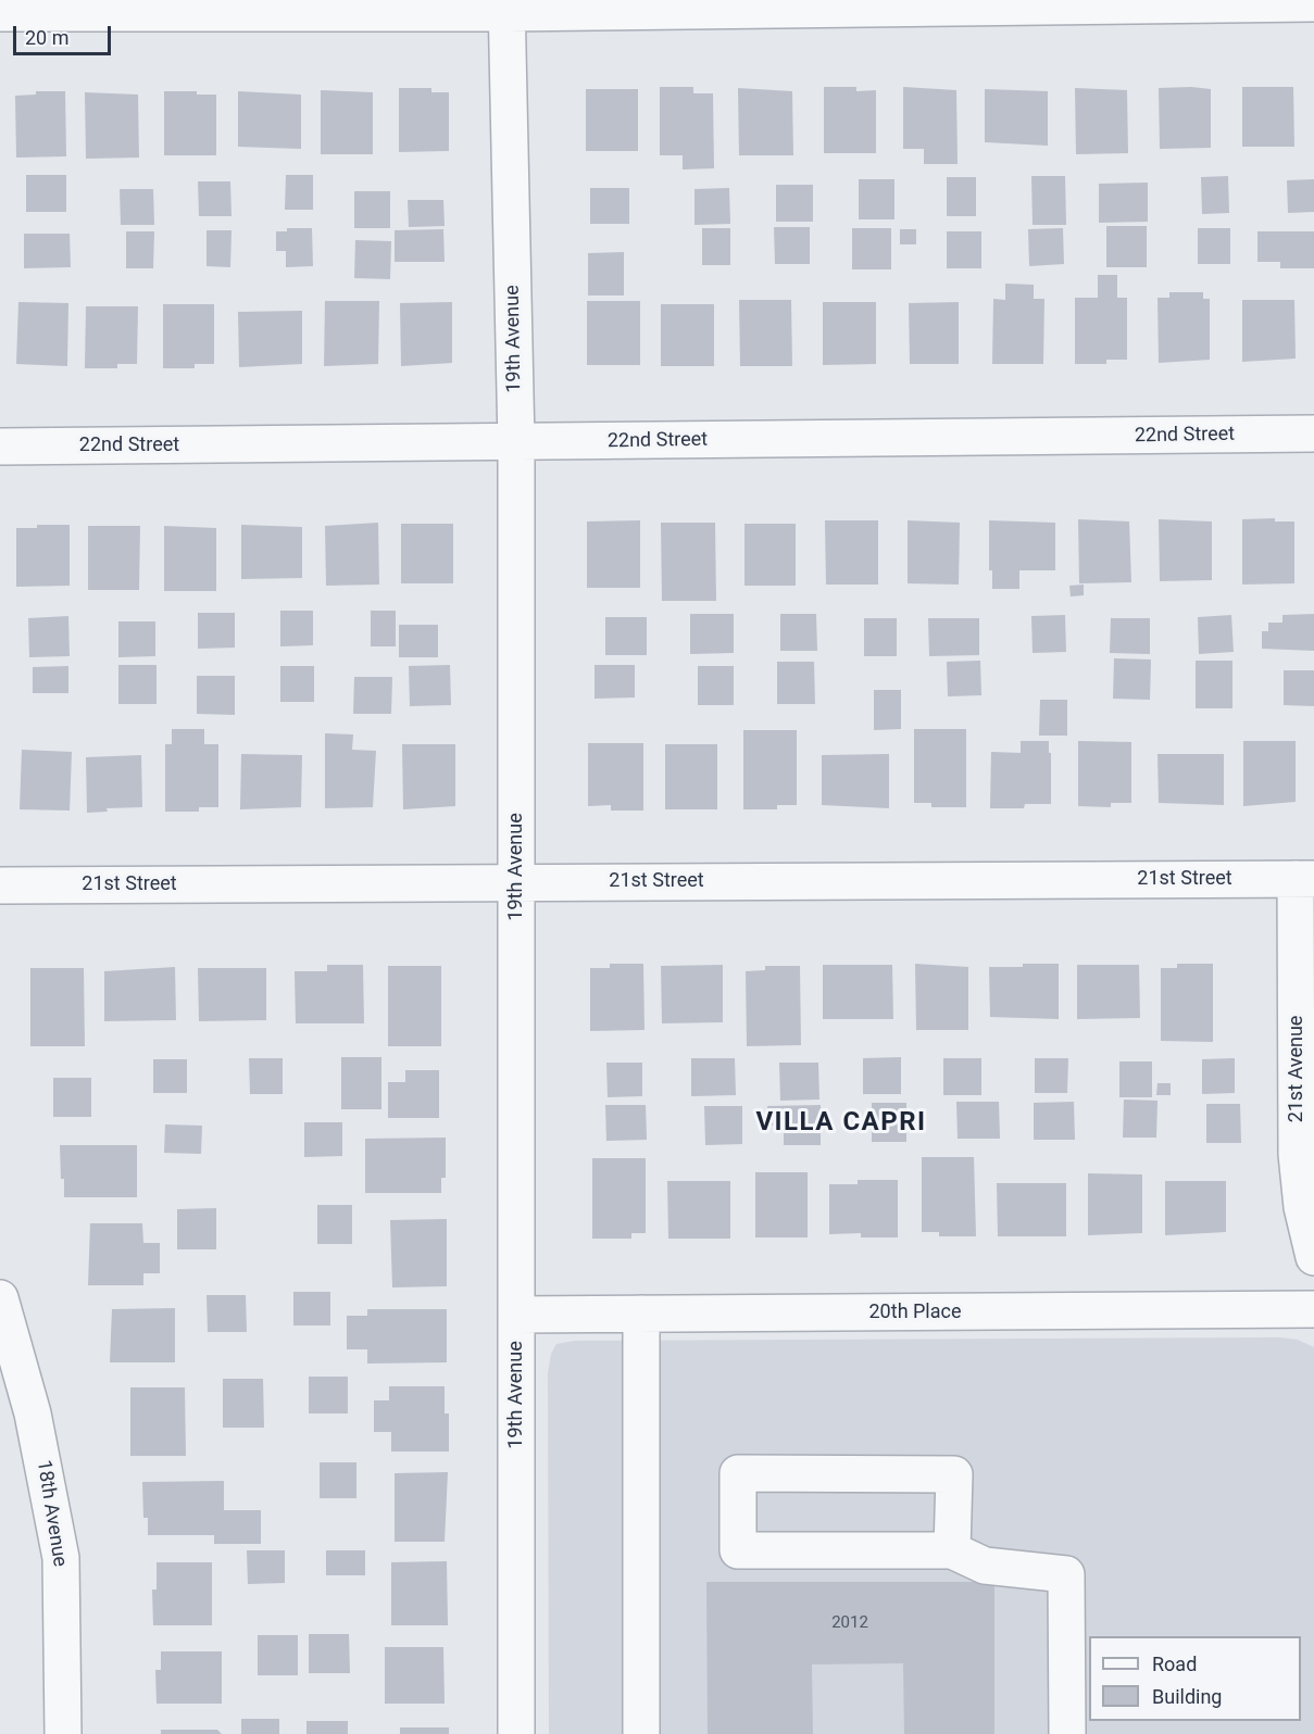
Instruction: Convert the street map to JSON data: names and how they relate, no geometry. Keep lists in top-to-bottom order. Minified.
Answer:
{"streets":{"street":["19th Avenue","22nd Street","21st Street","21st Avenue","20th Place","18th Avenue"]},"crossings":[["19th Avenue","22nd Street"],["19th Avenue","21st Street"],["19th Avenue","20th Place"],["21st Street","21st Avenue"]],"districts":["VILLA CAPRI"],"house_numbers":["2012"],"legend":["Road","Building"],"scale_bar":"20 m"}
